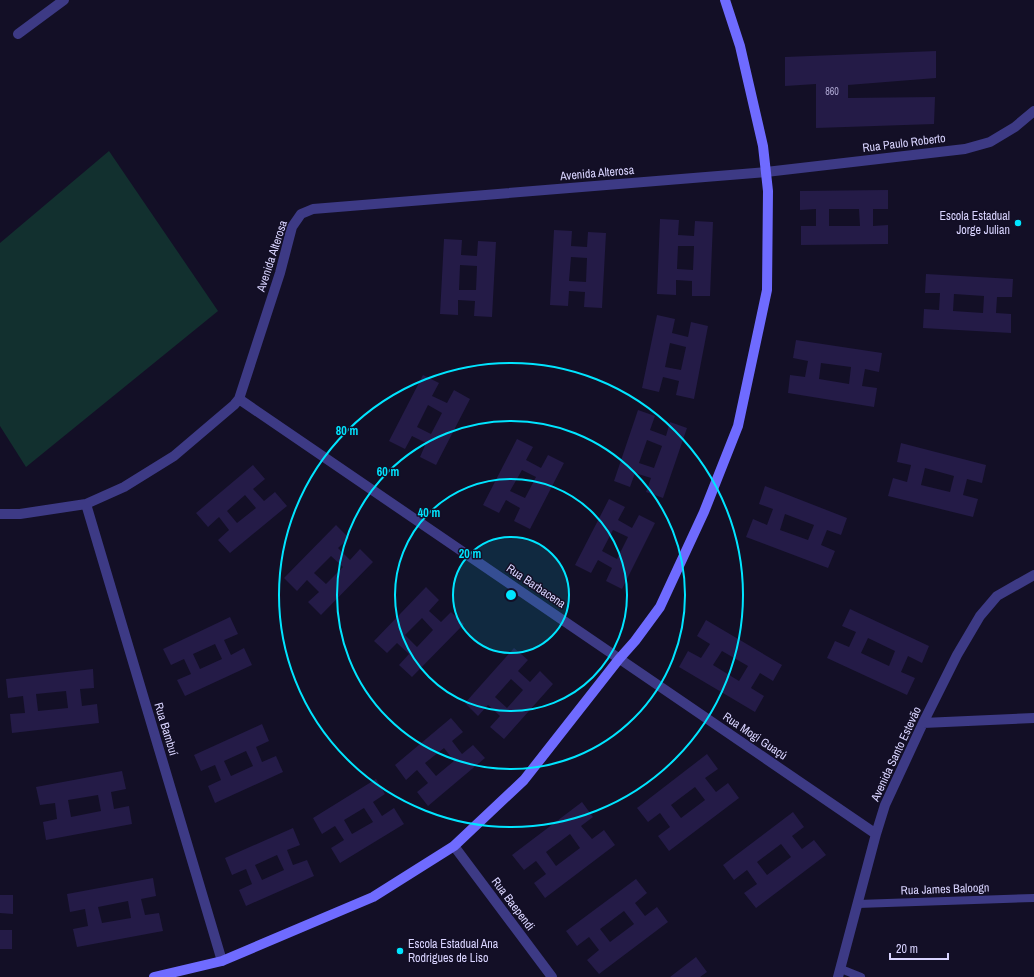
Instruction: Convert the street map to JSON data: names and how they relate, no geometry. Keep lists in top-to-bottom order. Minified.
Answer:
{"streets":{"street":["Rua Paulo Roberto","Avenida Alterosa","Rua Barbacena","Rua Bambuí","Rua Mogi Guaçú","Avenida Santo Estevão","Rua Baependi"],"lane":["Rua James Baloogn"]},"crossings":[["Rua Paulo Roberto","Avenida Alterosa"],["Avenida Alterosa","Rua Barbacena"],["Rua Barbacena","Rua Mogi Guaçú"],["Rua Mogi Guaçú","Avenida Santo Estevão"],["Avenida Santo Estevão","Rua James Baloogn"]],"places":["Escola Estadual Jorge Julian","Escola Estadual Ana Rodrigues de Liso"],"house_numbers":["860"],"scale_bar":"20 m","rings":["80 m","60 m","40 m","20 m"]}
